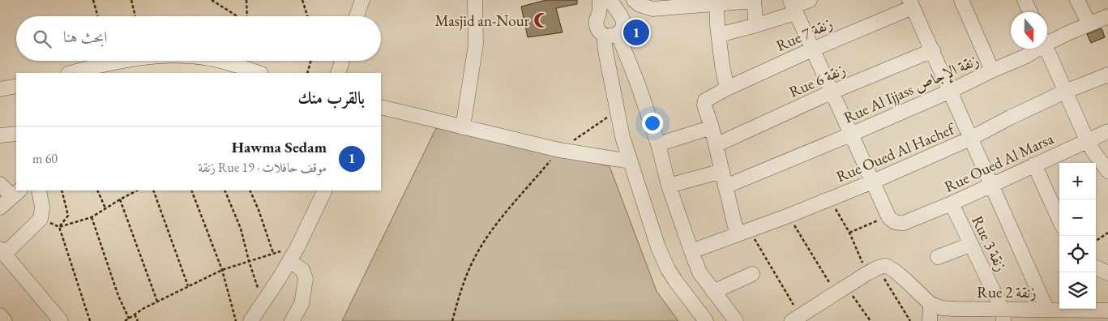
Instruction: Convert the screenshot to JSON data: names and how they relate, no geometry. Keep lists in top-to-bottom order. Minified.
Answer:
{"streets":{"street":["Rue 7 زنقة","Rue 6 زنقة","Rue Al Ijjass زنقة الإجاص","Rue Oued Al Hachef","Rue Oued Al Marsa","Rue 3 زنقة","Rue 2 زنقة"]},"crossings":[["Rue Oued Al Marsa","Rue 3 زنقة"],["Rue 3 زنقة","Rue 2 زنقة"]],"places":{"mosque":["Masjid an-Nour"]},"north":"bottom","page":{"search":"ابحث هنا","pins":"1","heading":"بالقرب منك","list":[{"mark":"1","name":"Hawma Sedam","note":"موقف حافلات · Rue 19 زنقة","value":"60 m"}],"map_buttons":["+","−"]}}
